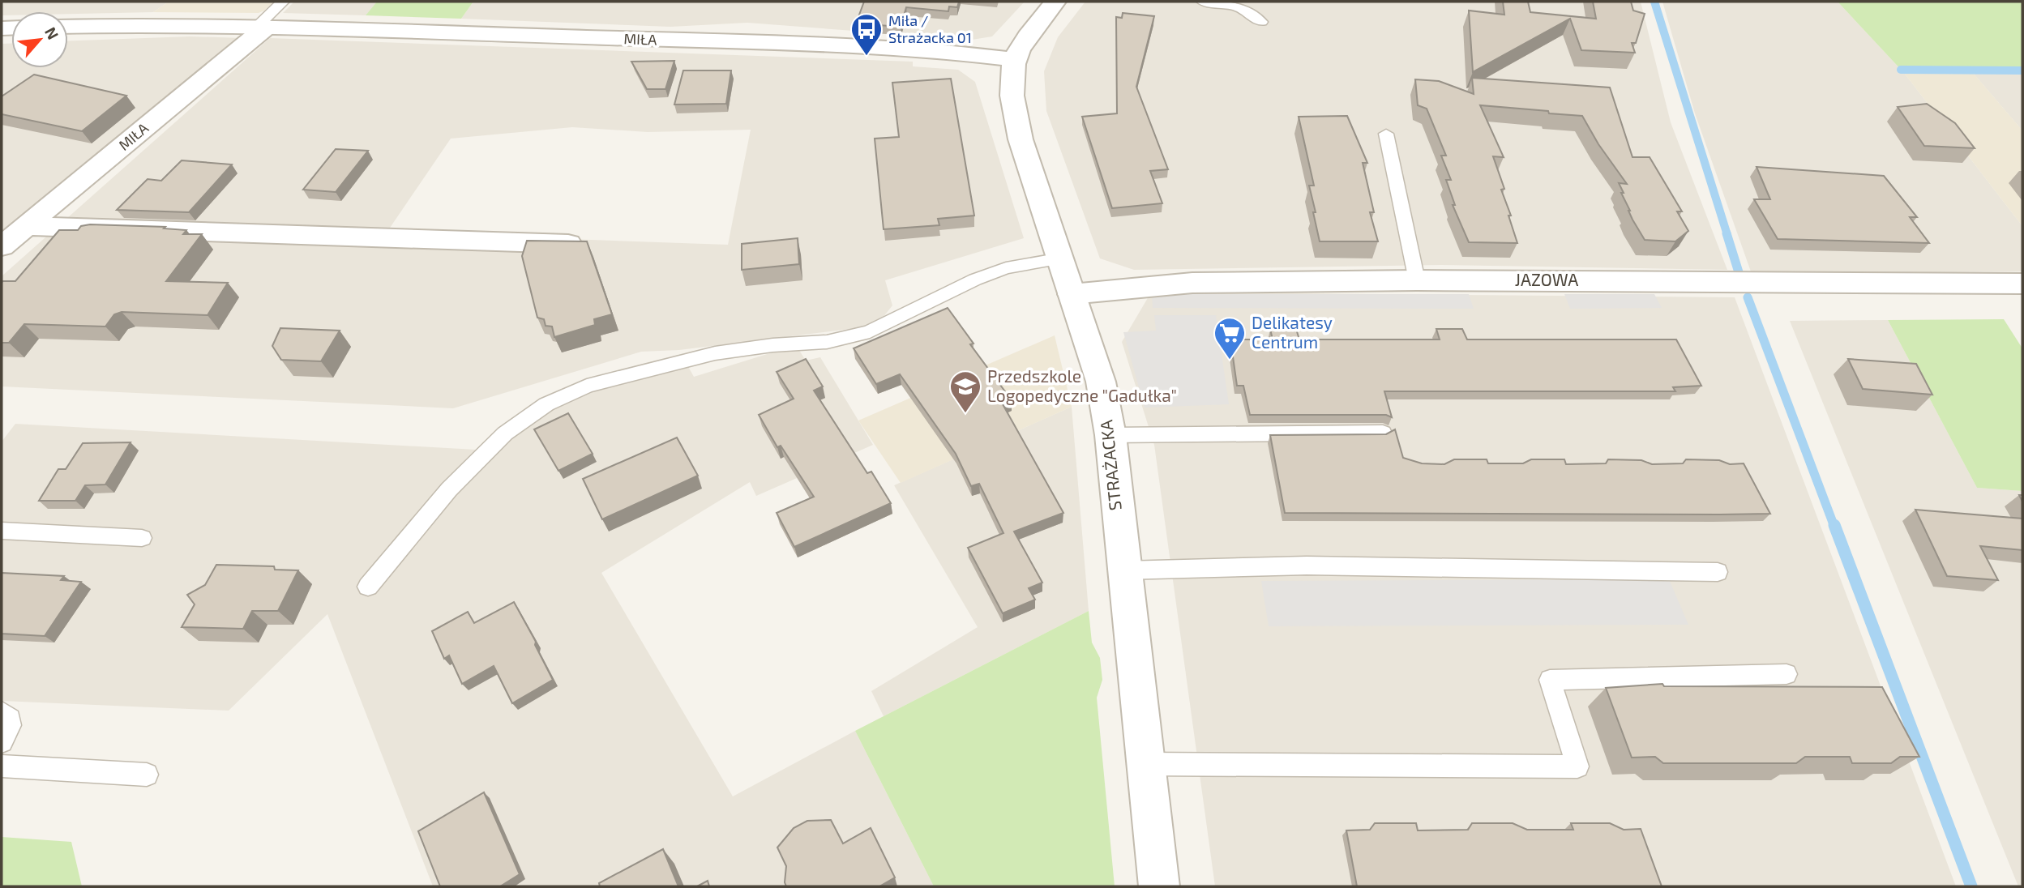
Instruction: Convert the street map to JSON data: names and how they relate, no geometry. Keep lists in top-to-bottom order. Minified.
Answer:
{"streets":{"street":["MIŁA","JAZOWA","STRAŻACKA"]},"crossings":[["MIŁA","STRAŻACKA"],["JAZOWA","STRAŻACKA"]],"places":{"bus stop":["Miła / Strażacka 01"],"supermarket":["Delikatesy Centrum"],"school or university":["Przedszkole Logopedyczne \"Gadułka\""]},"north":"top right"}
